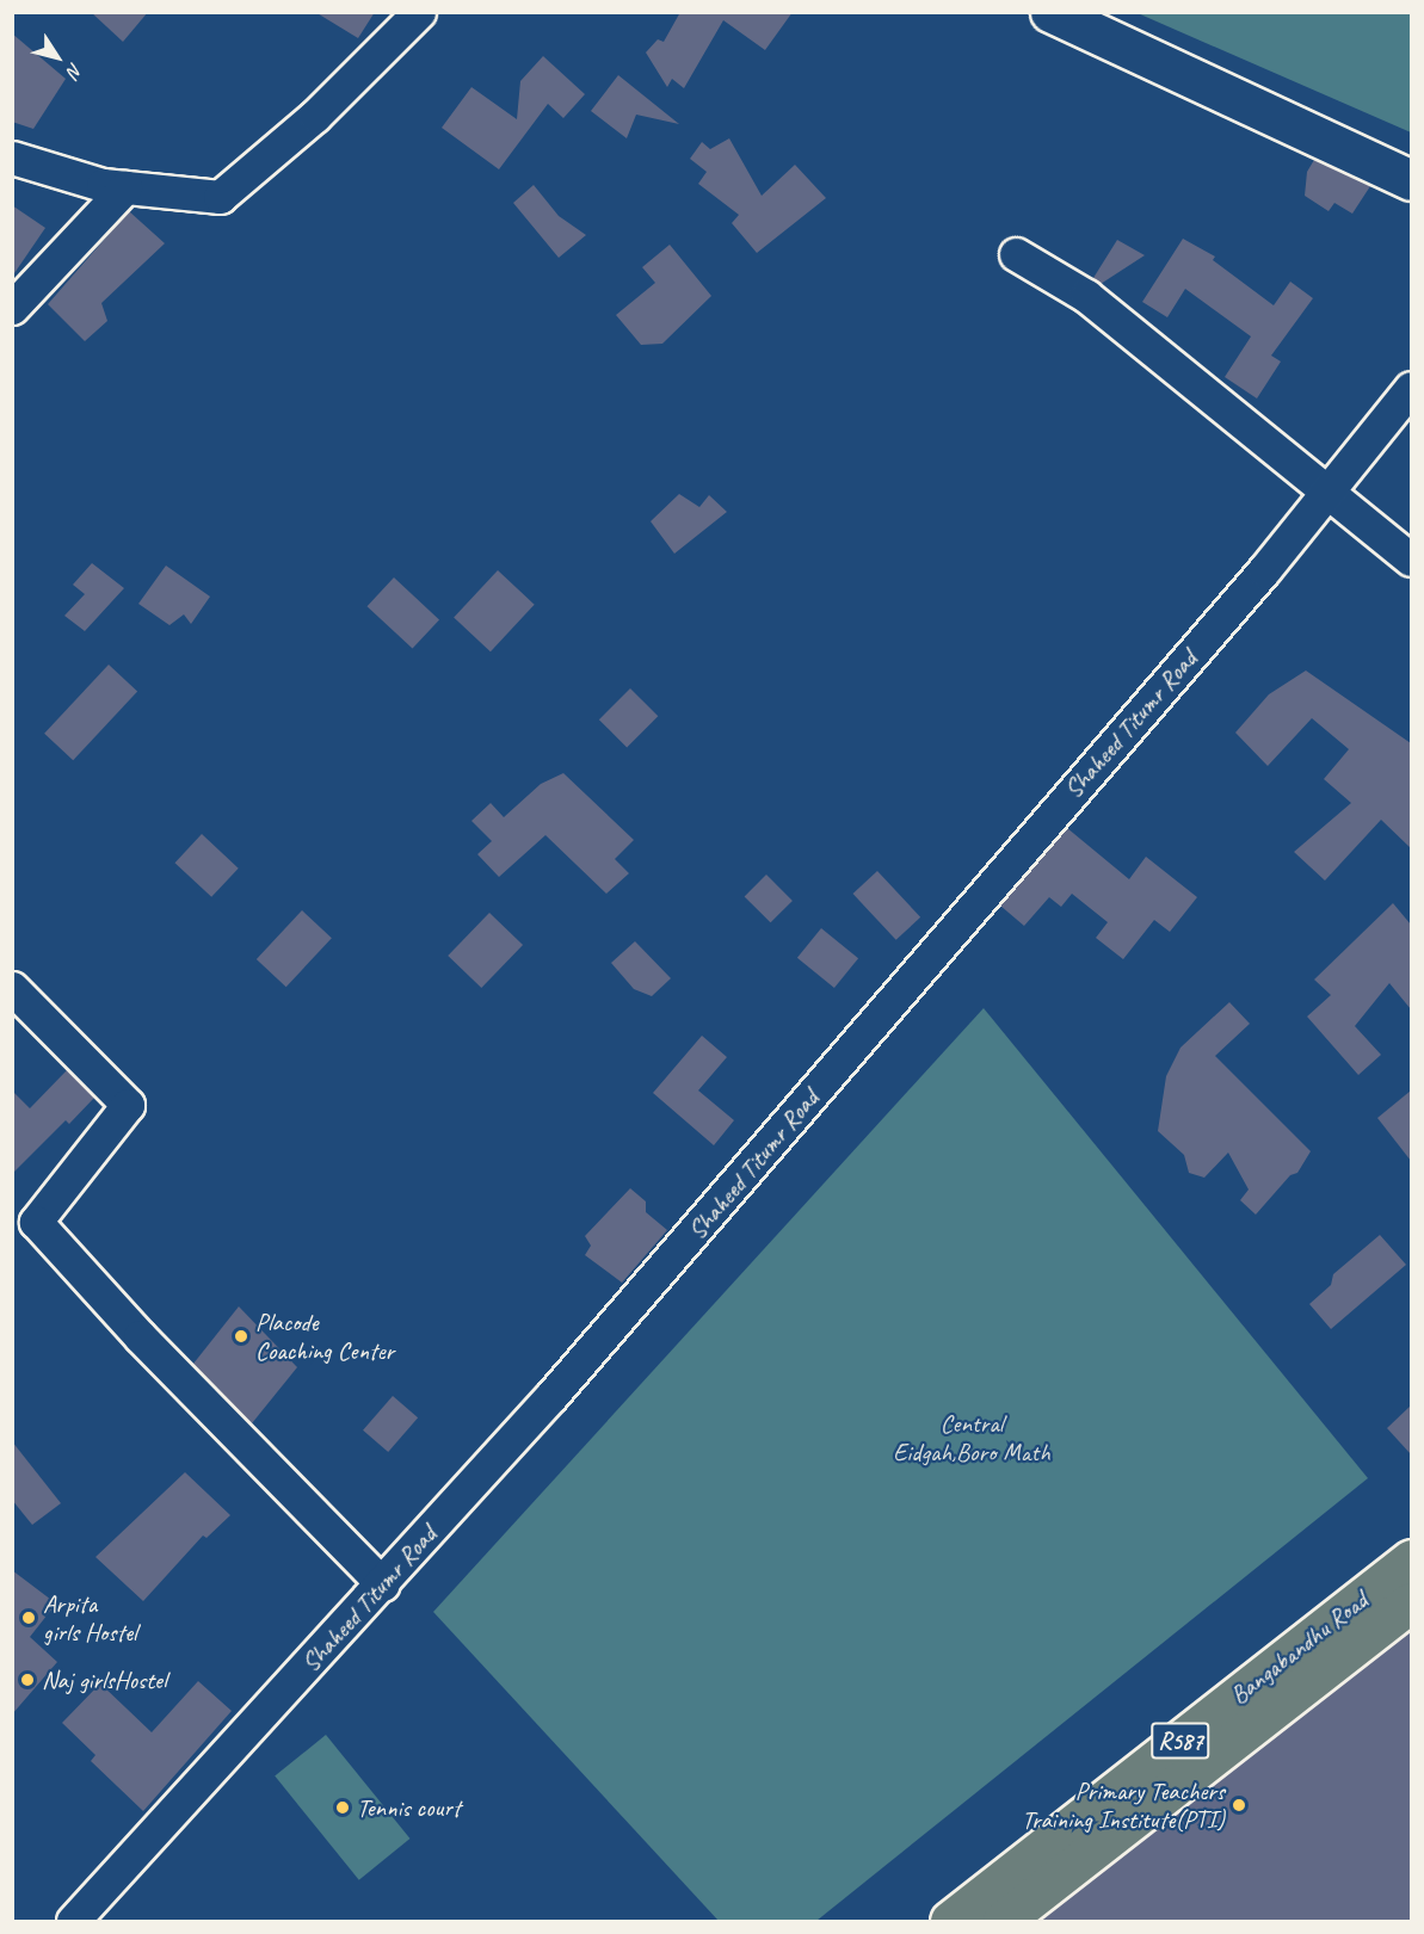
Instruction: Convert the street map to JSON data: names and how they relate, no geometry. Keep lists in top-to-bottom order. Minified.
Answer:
{"streets":{"main road":["Bangabandhu Road","R587"],"street":["Shaheed Titumr Road"]},"parks":["Central Eidgah,Boro Math"],"places":["Placode Coaching Center","Arpita girls Hostel","Naj girlsHostel","Primary Teachers Training Institute(PTI)","Tennis court"],"north":"bottom right"}
